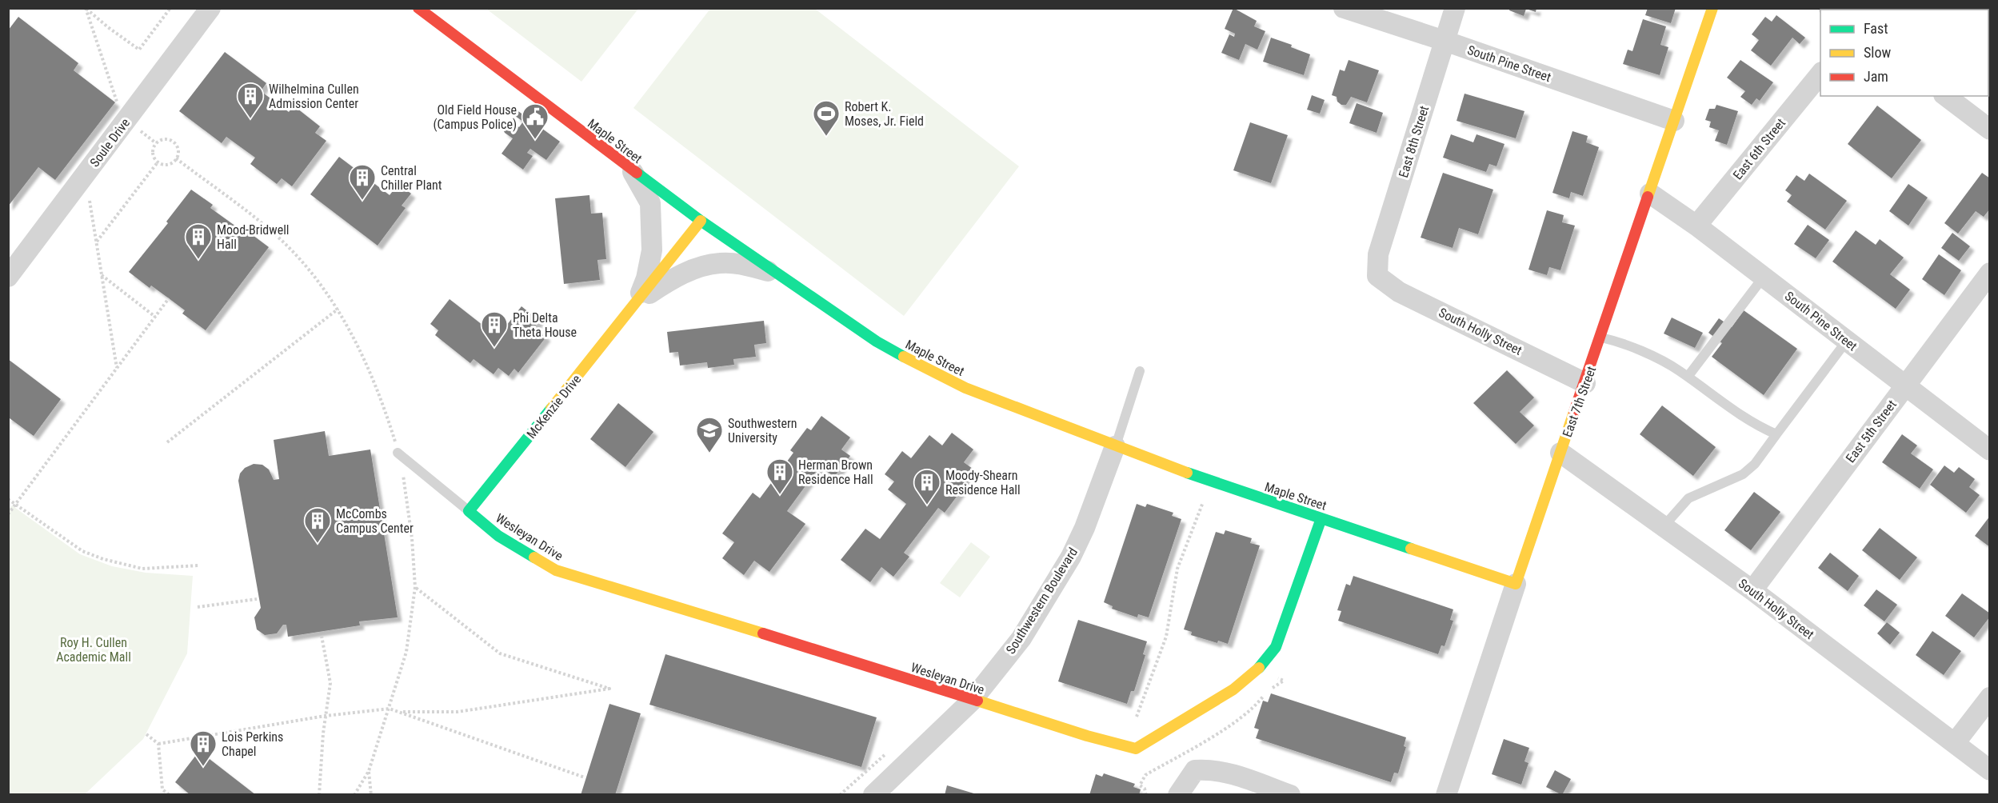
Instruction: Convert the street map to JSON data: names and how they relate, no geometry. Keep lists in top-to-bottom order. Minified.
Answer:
{"streets":{"street":["South Pine Street","Maple Street","East 8th Street","Soule Drive","East 6th Street","South Holly Street","East 7th Street","McKenzie Drive","East 5th Street","Wesleyan Drive","Southwestern Boulevard"]},"crossings":[["South Pine Street","East 8th Street"],["South Pine Street","East 6th Street"],["South Pine Street","East 7th Street"],["South Pine Street","East 5th Street"],["Maple Street","East 7th Street"],["Maple Street","McKenzie Drive"],["Maple Street","Wesleyan Drive"],["Maple Street","Southwestern Boulevard"],["East 8th Street","South Holly Street"],["South Holly Street","East 7th Street"],["South Holly Street","East 5th Street"],["McKenzie Drive","Wesleyan Drive"],["Wesleyan Drive","Southwestern Boulevard"]],"parks":["Roy H. Cullen Academic Mall"],"places":{"building":["Wilhelmina Cullen Admission Center","Central Chiller Plant","Mood-Bridwell Hall","Phi Delta Theta House","Herman Brown Residence Hall","Moody-Shearn Residence Hall","McCombs Campus Center","Lois Perkins Chapel"],"sports":["Robert K. Moses, Jr. Field"],"public building":["Old Field House (Campus Police)"],"school or university":["Southwestern University"]},"legend":["Fast","Slow","Jam"]}
